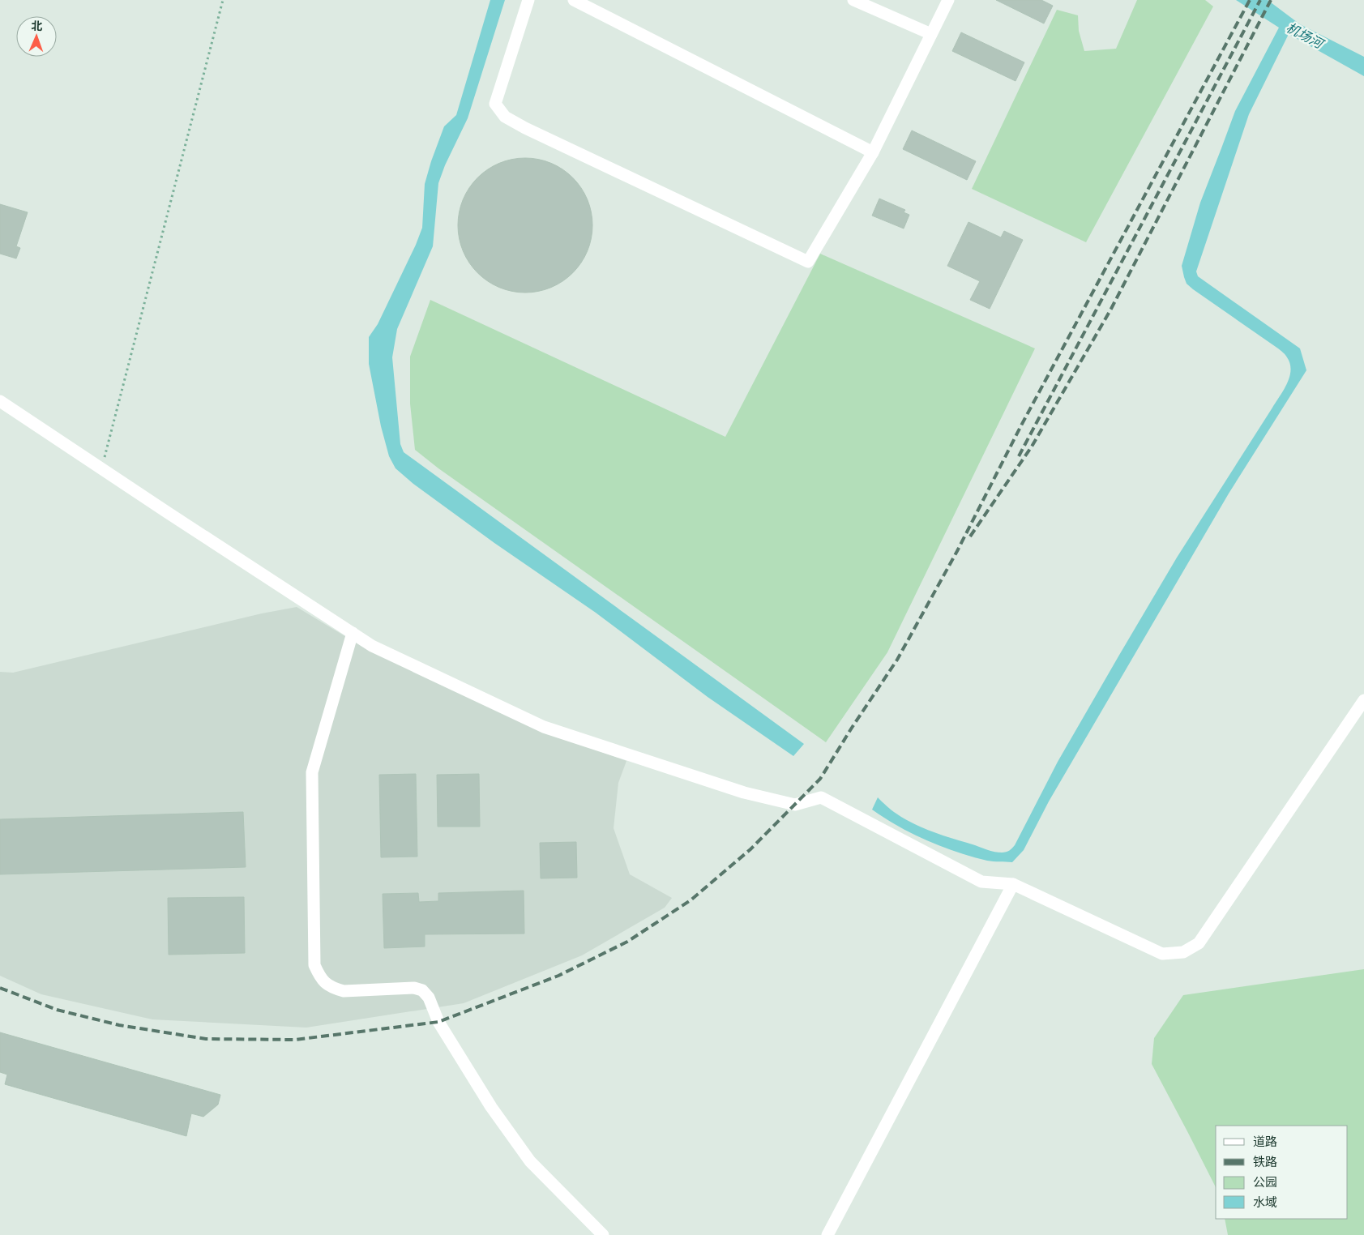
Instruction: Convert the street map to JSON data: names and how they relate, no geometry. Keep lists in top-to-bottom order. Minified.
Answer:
{"water":["机场河"],"legend":["道路","铁路","公园","水域"],"north":"top"}
